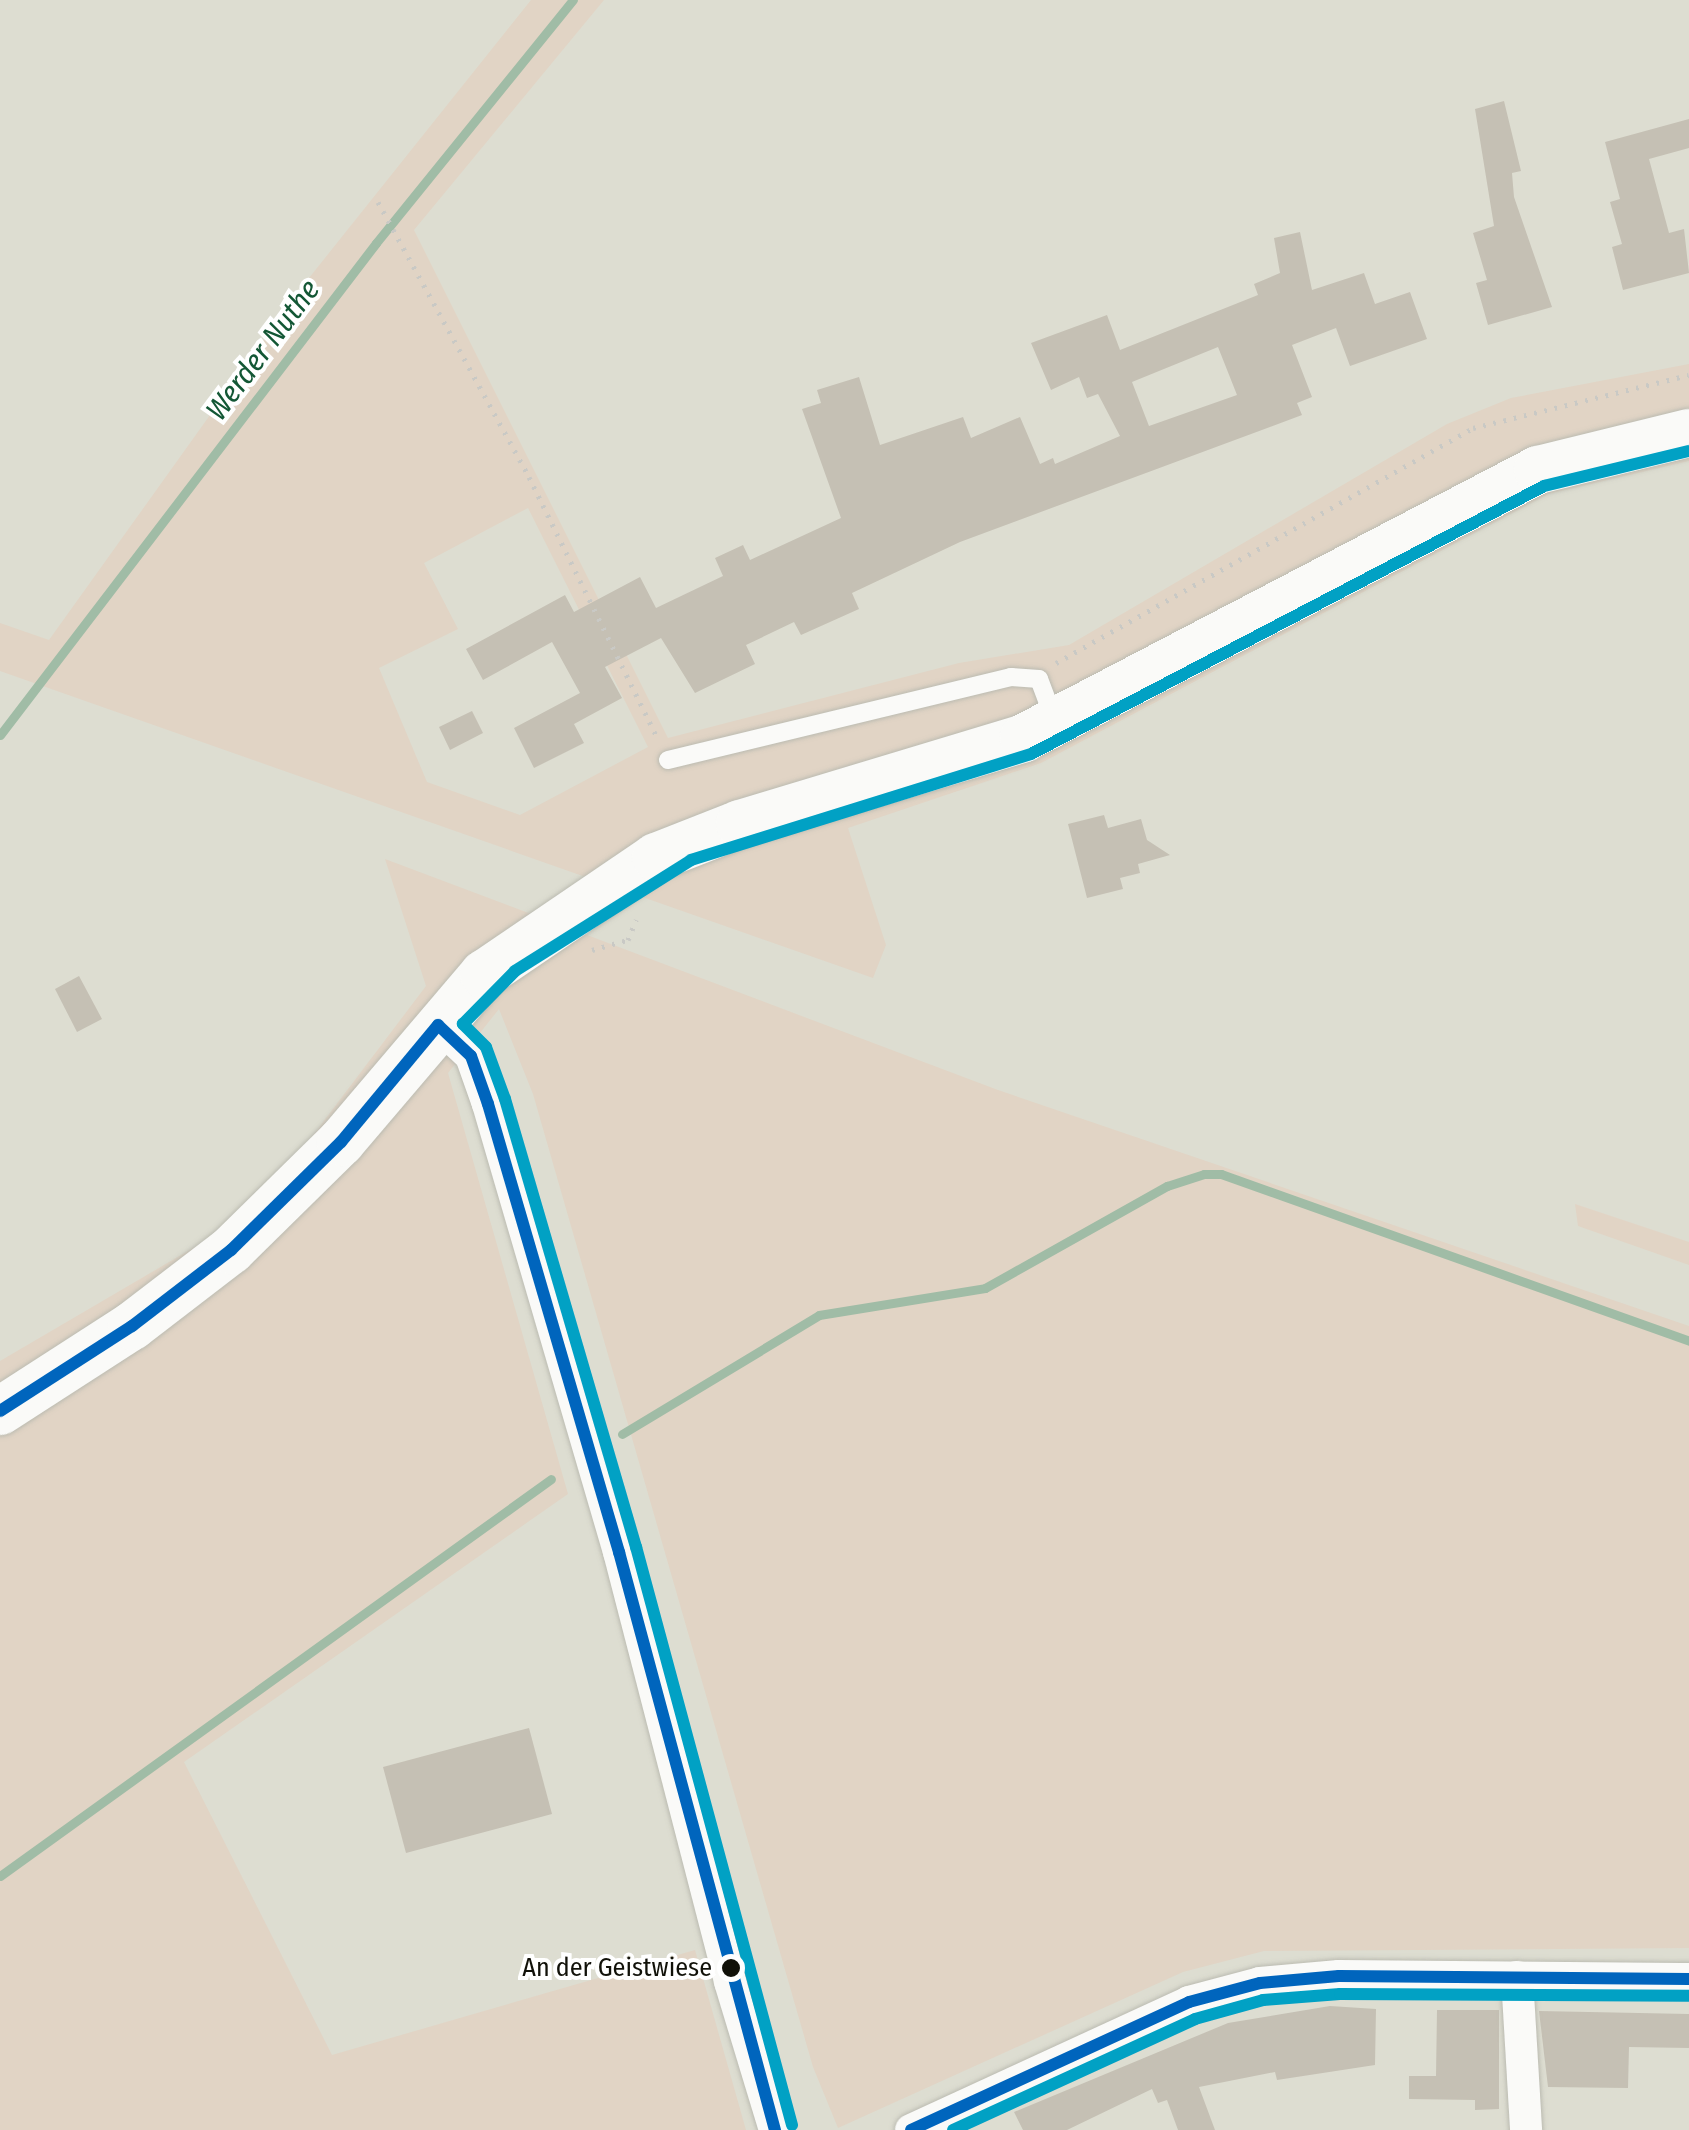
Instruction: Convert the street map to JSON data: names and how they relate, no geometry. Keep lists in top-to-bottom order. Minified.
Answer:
{"water":["Werder Nuthe"],"places":["An der Geistwiese"]}
